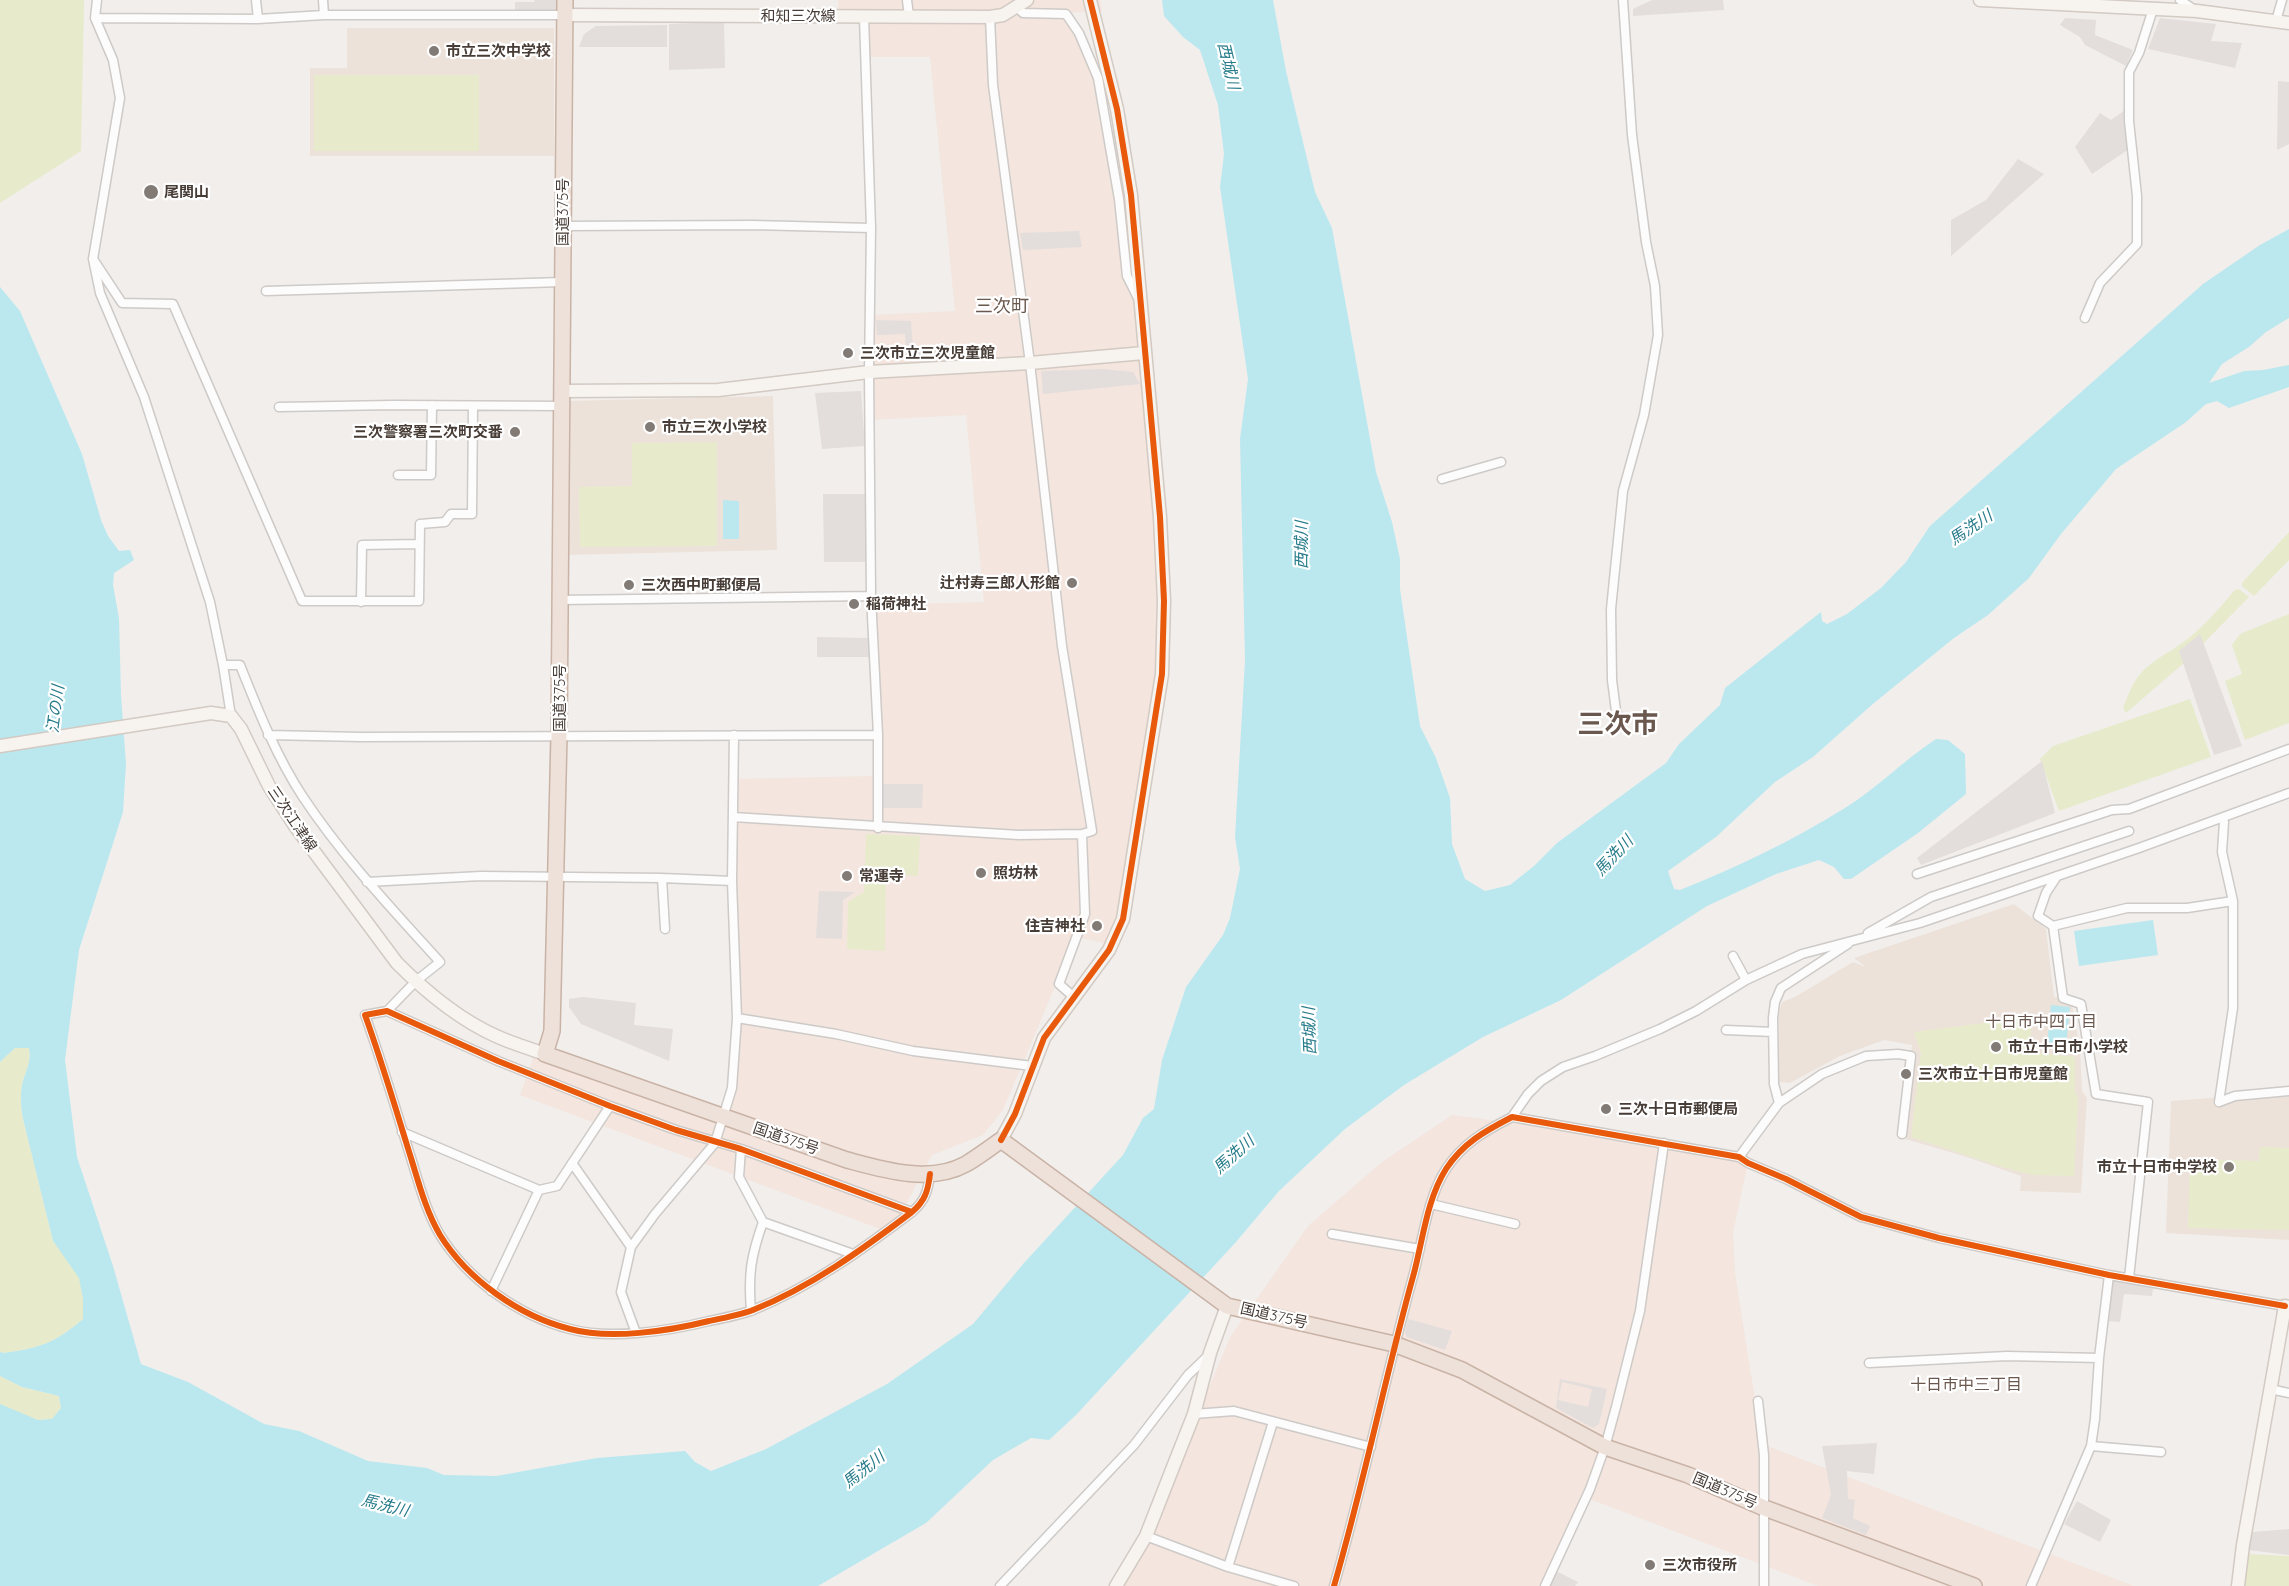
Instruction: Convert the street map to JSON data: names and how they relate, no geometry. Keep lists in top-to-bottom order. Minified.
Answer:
{"streets":{"highway":["国道375号"],"street":["和知三次線","三次江津線"]},"crossings":[["和知三次線","国道375号"],["国道375号","三次江津線"]],"districts":["三次町","三次市","十日市中四丁目","十日市中三丁目"],"water":["西城川","馬洗川","江の川"],"places":["市立三次中学校","尾関山","三次市立三次児童館","市立三次小学校","三次警察署三次町交番","辻村寿三郎人形館","三次西中町郵便局","稲荷神社","照坊林","常運寺","住吉神社","市立十日市小学校","三次市立十日市児童館","三次十日市郵便局","市立十日市中学校","三次市役所"]}
